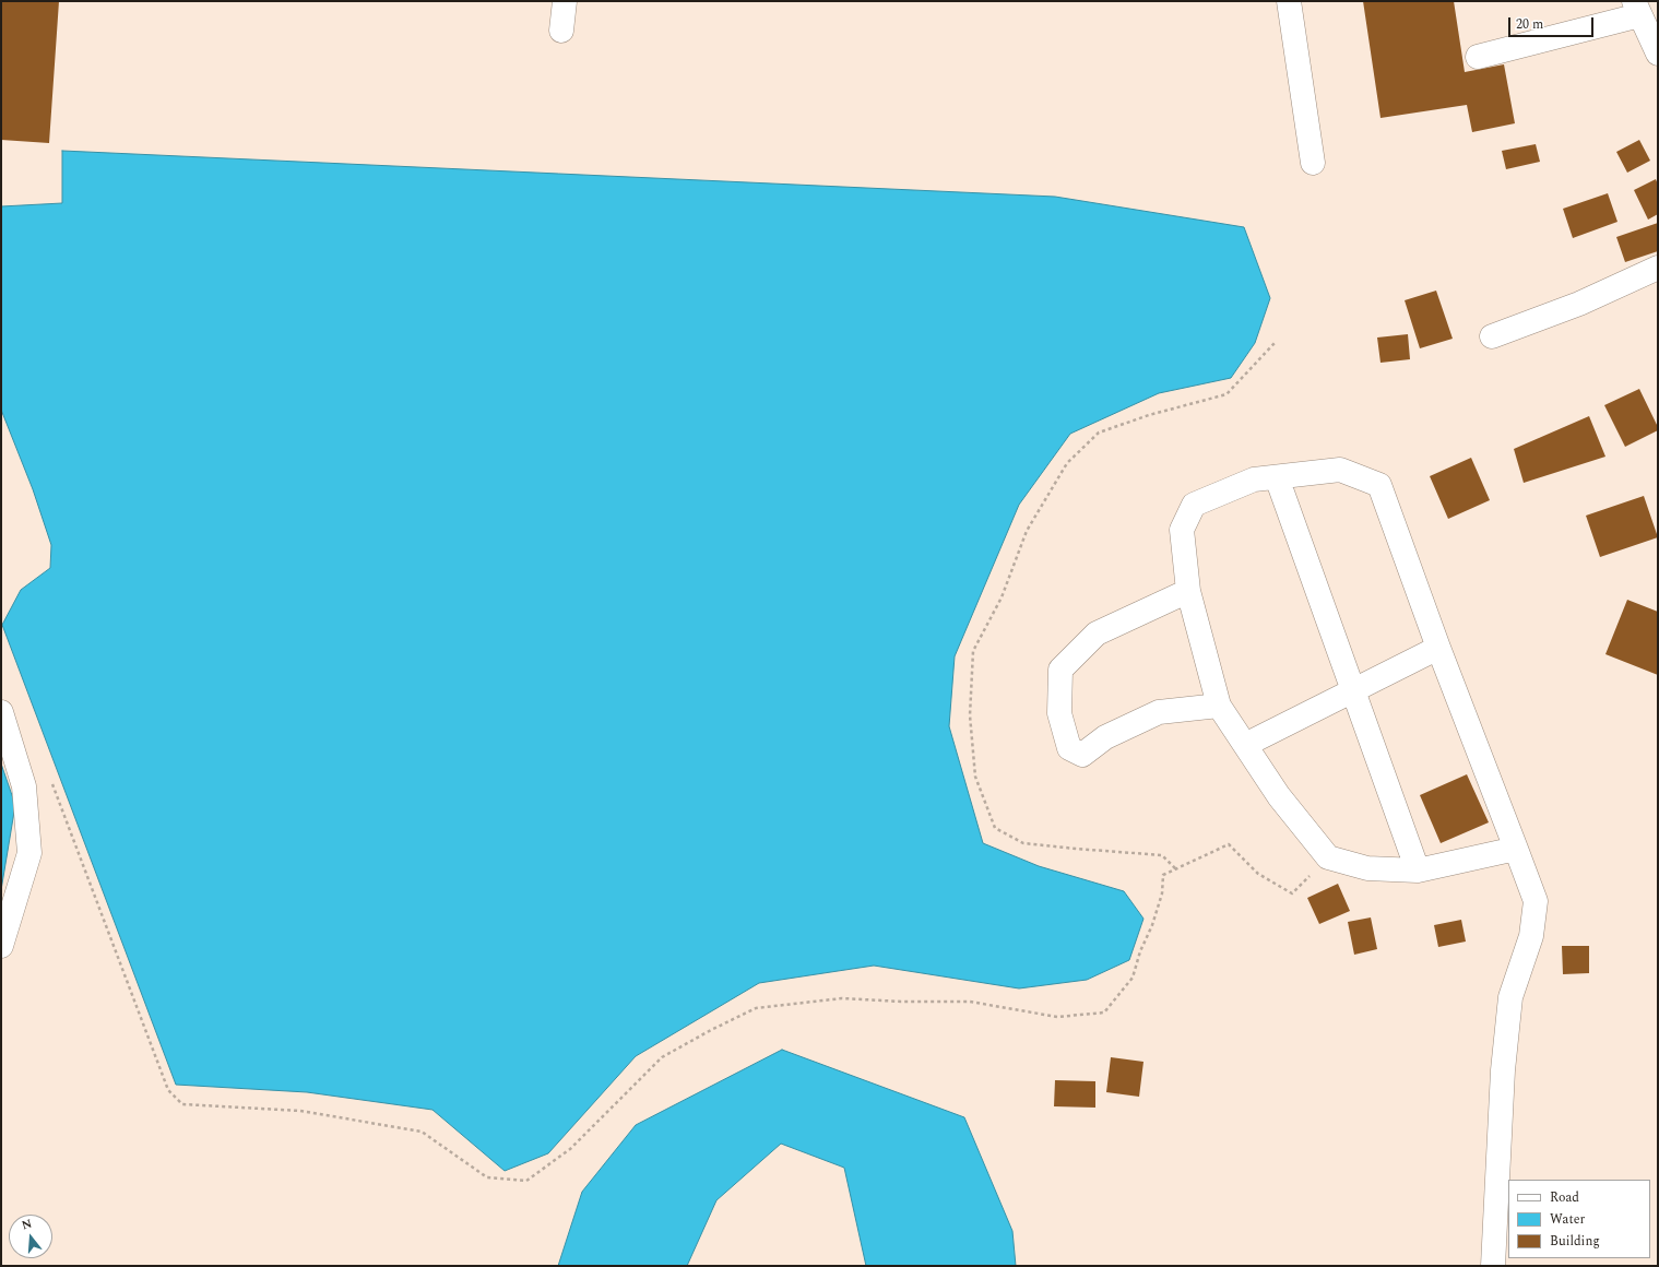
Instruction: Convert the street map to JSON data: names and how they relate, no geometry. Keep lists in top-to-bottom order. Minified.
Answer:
{"legend":["Road","Water","Building"],"scale_bar":"20 m","north":"top"}
